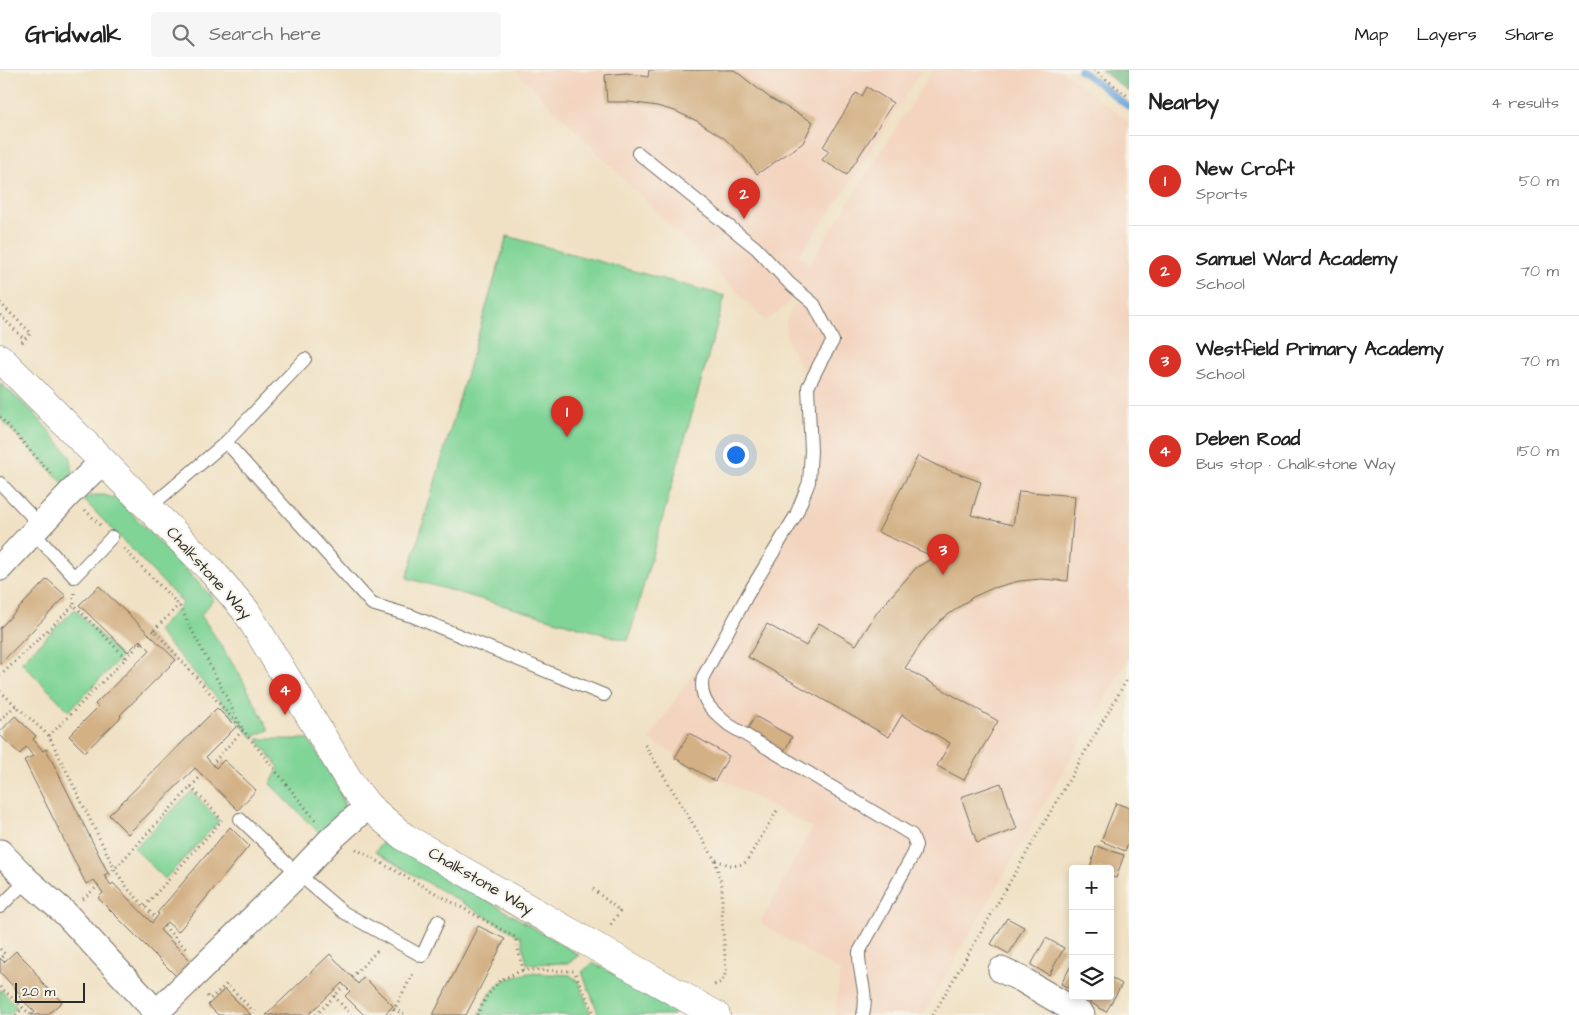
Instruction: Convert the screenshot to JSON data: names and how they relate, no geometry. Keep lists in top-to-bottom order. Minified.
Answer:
{"streets":{"street":["Chalkstone Way"]},"scale_bar":"20 m","page":{"header":"Gridwalk","search":"Search here","nav":["Map","Layers","Share"],"heading":["Nearby","4 results"],"list":[{"mark":"1","name":"New Croft","note":"Sports","value":"50 m"},{"mark":"2","name":"Samuel Ward Academy","note":"School","value":"70 m"},{"mark":"3","name":"Westfield Primary Academy","note":"School","value":"70 m"},{"mark":"4","name":"Deben Road","note":"Bus stop · Chalkstone Way","value":"150 m"}],"pins":["2","1","3","4"],"map_buttons":["+","−"],"scale":"20 m"}}
